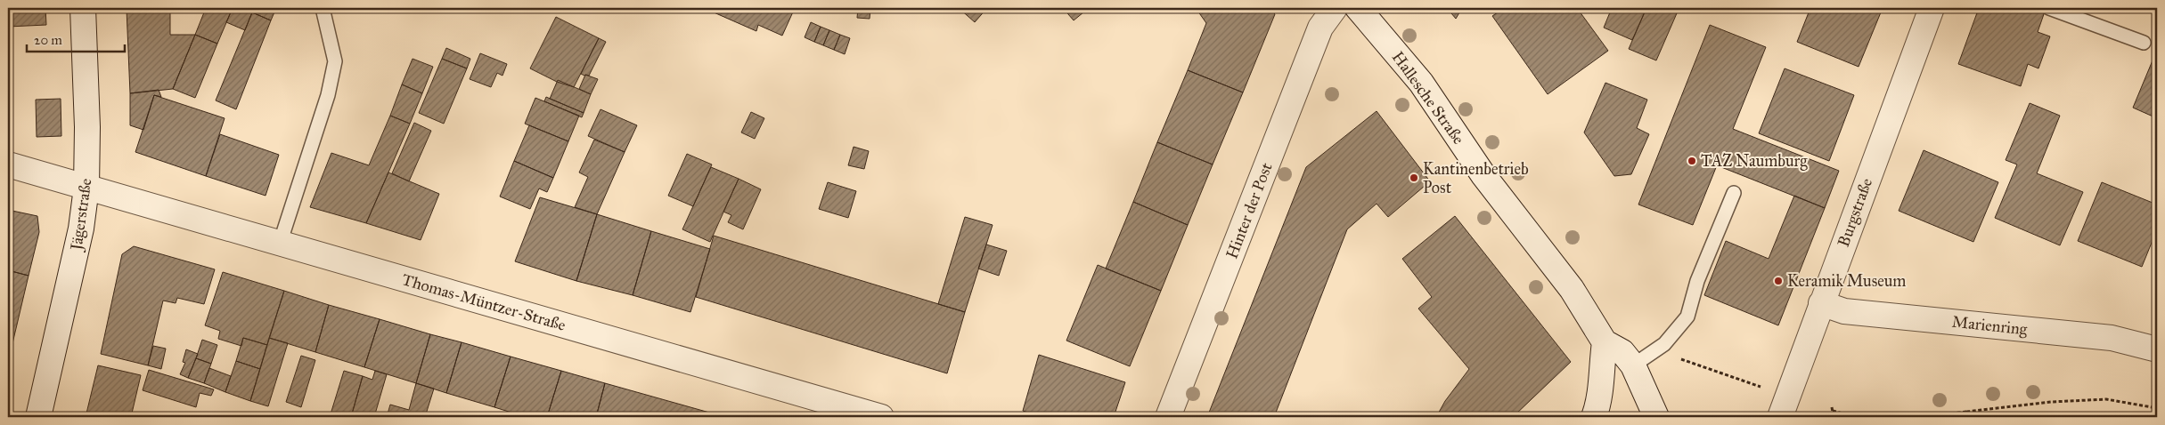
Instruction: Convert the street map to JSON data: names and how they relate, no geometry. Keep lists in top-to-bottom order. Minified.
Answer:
{"streets":{"street":["Hallesche Straße","Hinter der Post","Burgstraße","Jägerstraße","Thomas-Müntzer-Straße","Marienring"]},"crossings":[["Burgstraße","Marienring"],["Jägerstraße","Thomas-Müntzer-Straße"]],"places":["TAZ Naumburg","Kantinenbetrieb Post","Keramik Museum"],"scale_bar":"20 m"}
